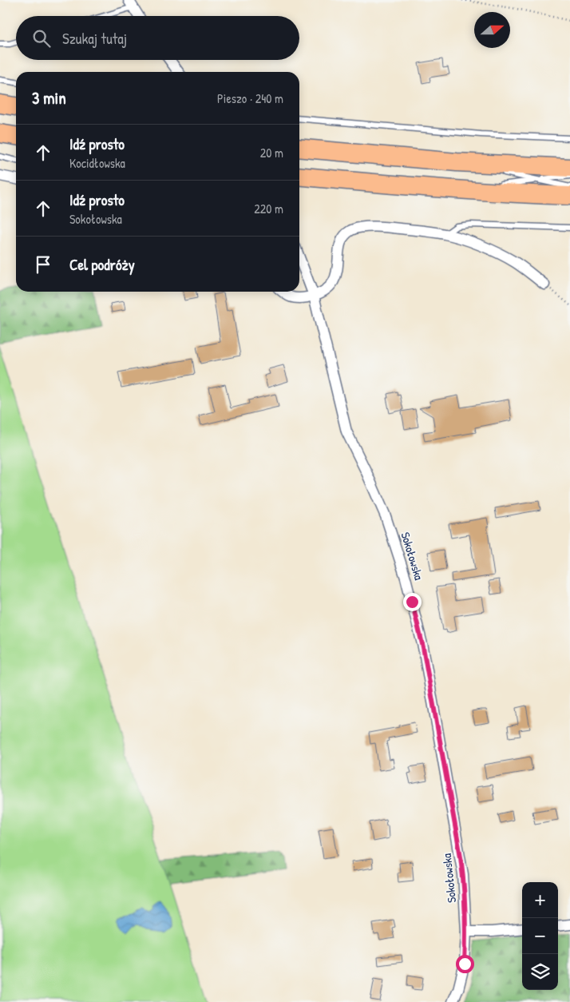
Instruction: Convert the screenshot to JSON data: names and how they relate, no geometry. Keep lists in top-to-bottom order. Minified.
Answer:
{"streets":{"street":["Sokołowska"]},"north":"right","page":{"search":"Szukaj tutaj","heading":["3 min","Pieszo · 240 m"],"list":[["Idź prosto","Kocidłowska","20 m"],["Idź prosto","Sokołowska","220 m"],"Cel podróży"],"map_buttons":["+","−"]}}
